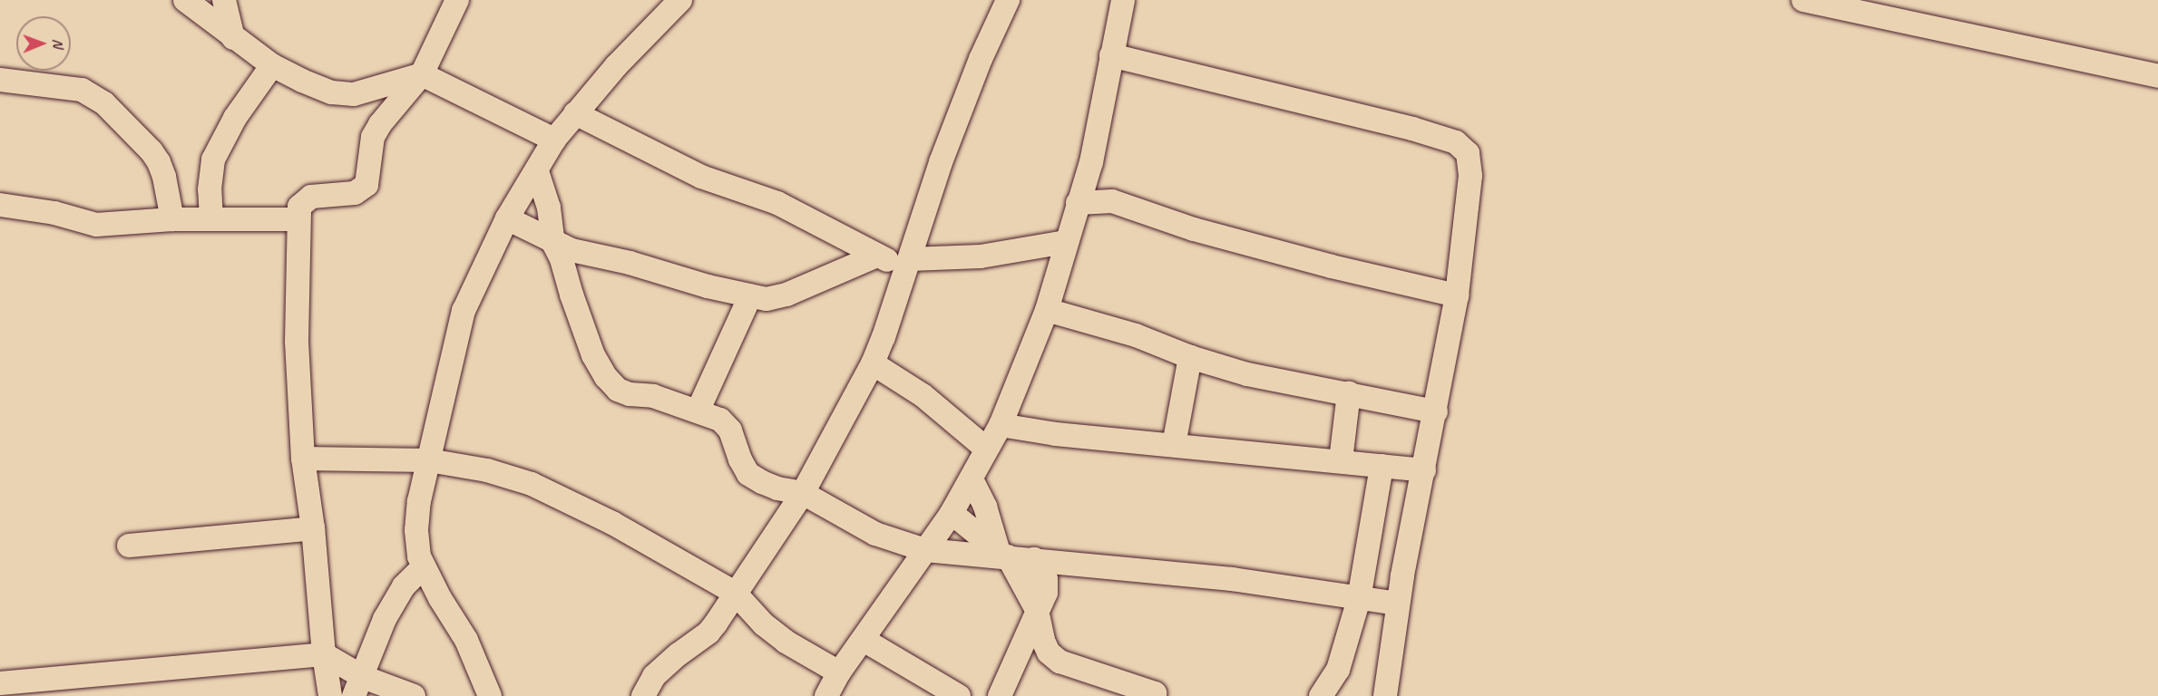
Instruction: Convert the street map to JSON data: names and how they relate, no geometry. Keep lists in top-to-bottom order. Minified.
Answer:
{"north":"right"}
